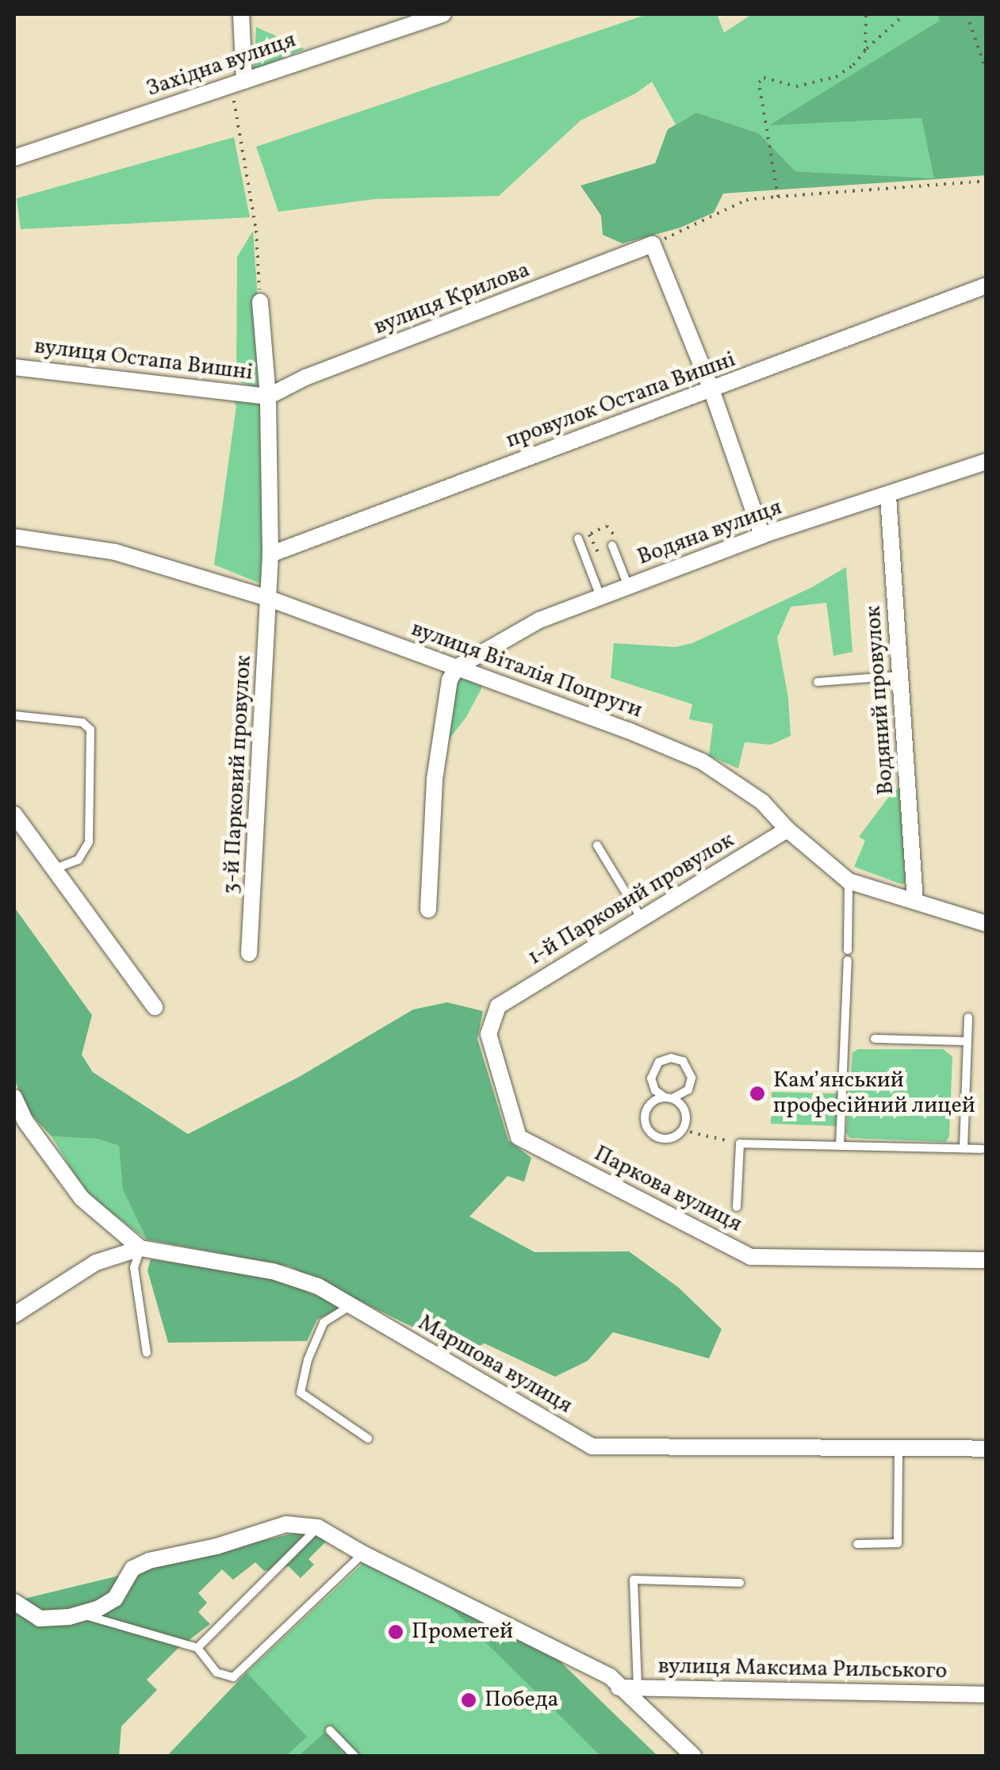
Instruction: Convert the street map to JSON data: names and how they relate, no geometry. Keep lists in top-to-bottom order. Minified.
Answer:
{"streets":{"street":["Західна вулиця","вулиця Крилова","вулиця Остапа Вишні","провулок Остапа Вишні","Водяна вулиця","вулиця Віталія Попруги","Водяний провулок","3-й Парковий провулок","1-й Парковий провулок","Паркова вулиця","Маршова вулиця","вулиця Максима Рильського"]},"crossings":[["вулиця Крилова","вулиця Остапа Вишні"],["вулиця Крилова","3-й Парковий провулок"],["вулиця Остапа Вишні","3-й Парковий провулок"],["провулок Остапа Вишні","3-й Парковий провулок"],["Водяна вулиця","вулиця Віталія Попруги"],["Водяна вулиця","Водяний провулок"],["вулиця Віталія Попруги","Водяний провулок"],["вулиця Віталія Попруги","3-й Парковий провулок"],["вулиця Віталія Попруги","1-й Парковий провулок"],["1-й Парковий провулок","Паркова вулиця"]],"places":["Кам’янський професійний лицей","Прометей","Победа"]}
